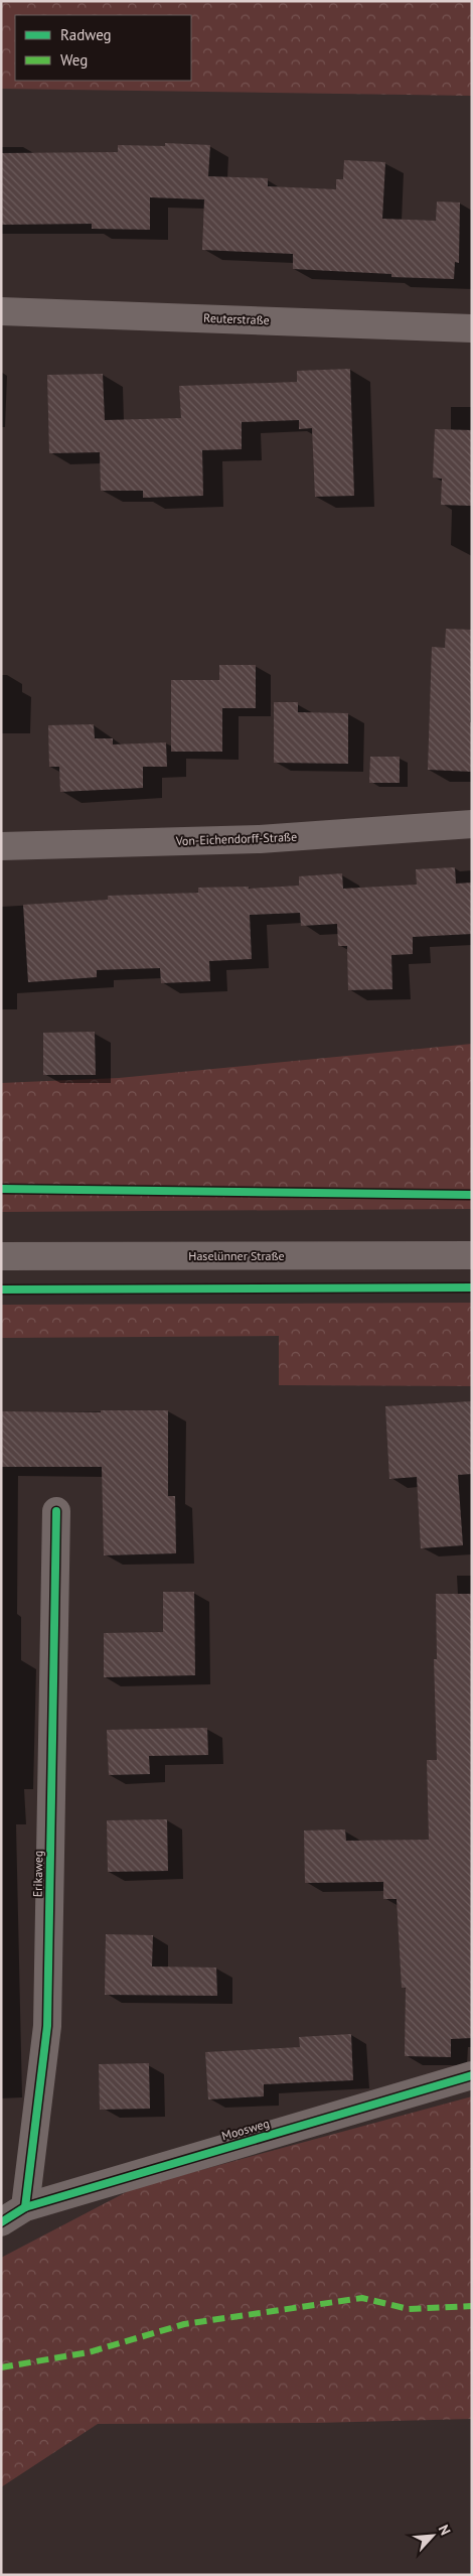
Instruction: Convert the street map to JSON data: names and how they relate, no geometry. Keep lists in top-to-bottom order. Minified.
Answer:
{"streets":{"street":["Reuterstraße","Von-Eichendorff-Straße","Haselünner Straße","Erikaweg","Moosweg"]},"crossings":[["Erikaweg","Moosweg"]],"legend":["Radweg","Weg"],"north":"top right"}
